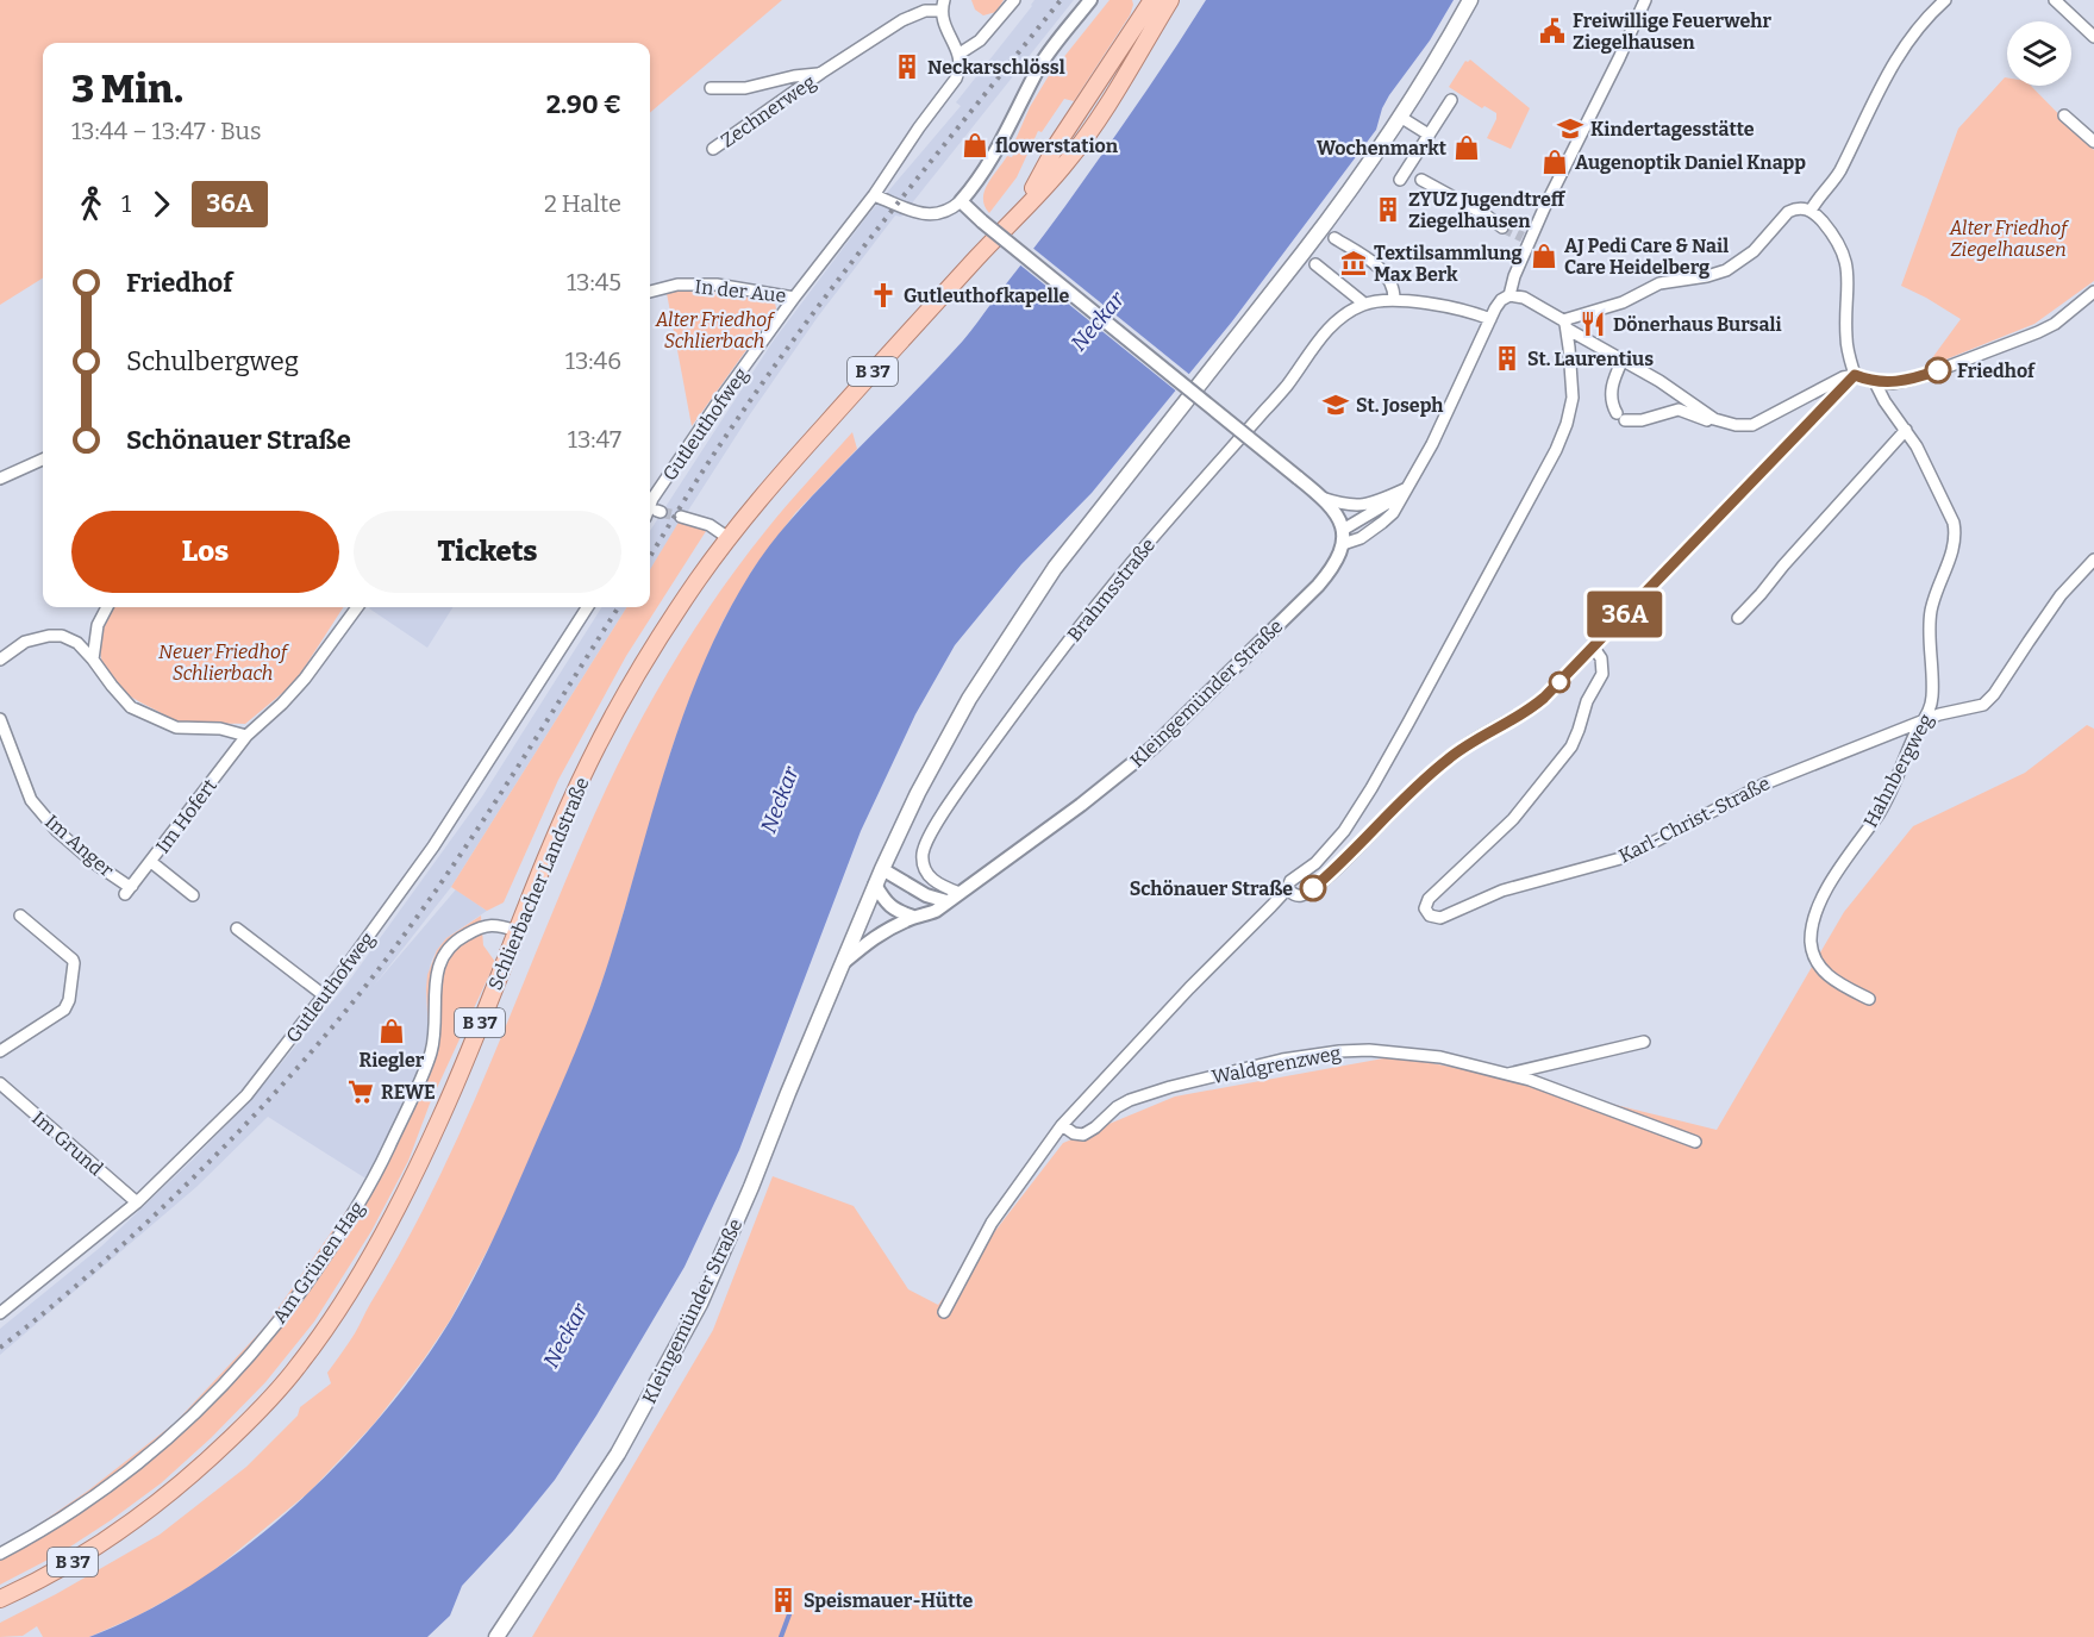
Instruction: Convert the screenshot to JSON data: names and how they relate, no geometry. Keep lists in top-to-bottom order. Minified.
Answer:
{"streets":{"main road":["B 37","Kleingemünder Straße","Schlierbacher Landstraße"],"street":["Zechnerweg","In der Aue","Gutleuthofweg","Brahmsstraße","Hahnbergweg","Im Hofert","Karl-Christ-Straße","Im Anger","Waldgrenzweg","Im Grund","Am Grünen Hag"]},"crossings":[["In der Aue","Gutleuthofweg"],["Gutleuthofweg","Im Grund"],["Brahmsstraße","Kleingemünder Straße"],["Hahnbergweg","Karl-Christ-Straße"],["Im Hofert","Im Anger"],["Schlierbacher Landstraße","Am Grünen Hag"]],"water":["Neckar"],"parks":["Alter Friedhof Ziegelhausen","Alter Friedhof Schlierbach","Neuer Friedhof Schlierbach"],"places":{"public building":["Freiwillige Feuerwehr Ziegelhausen"],"building":["Neckarschlössl","ZYUZ Jugendtreff Ziegelhausen","St. Laurentius","Speismauer-Hütte"],"school or university":["Kindertagesstätte","St. Joseph"],"shop":["flowerstation","Wochenmarkt","Augenoptik Daniel Knapp","AJ Pedi Care & Nail Care Heidelberg","Riegler"],"museum":["Textilsammlung Max Berk"],"church":["Gutleuthofkapelle"],"restaurant":["Dönerhaus Bursali"],"other":["Friedhof","Schönauer Straße"],"supermarket":["REWE"]},"lines":["bus line 36A"],"page":{"on_map":"36A","heading":["3 Min.","13:44 – 13:47 · Bus","2.90 €"],"legs":["1","36A","2 Halte"],"list":[{"name":"Friedhof","value":"13:45"},{"name":"Schulbergweg","value":"13:46"},{"name":"Schönauer Straße","value":"13:47"}],"buttons":["Los","Tickets"]}}
